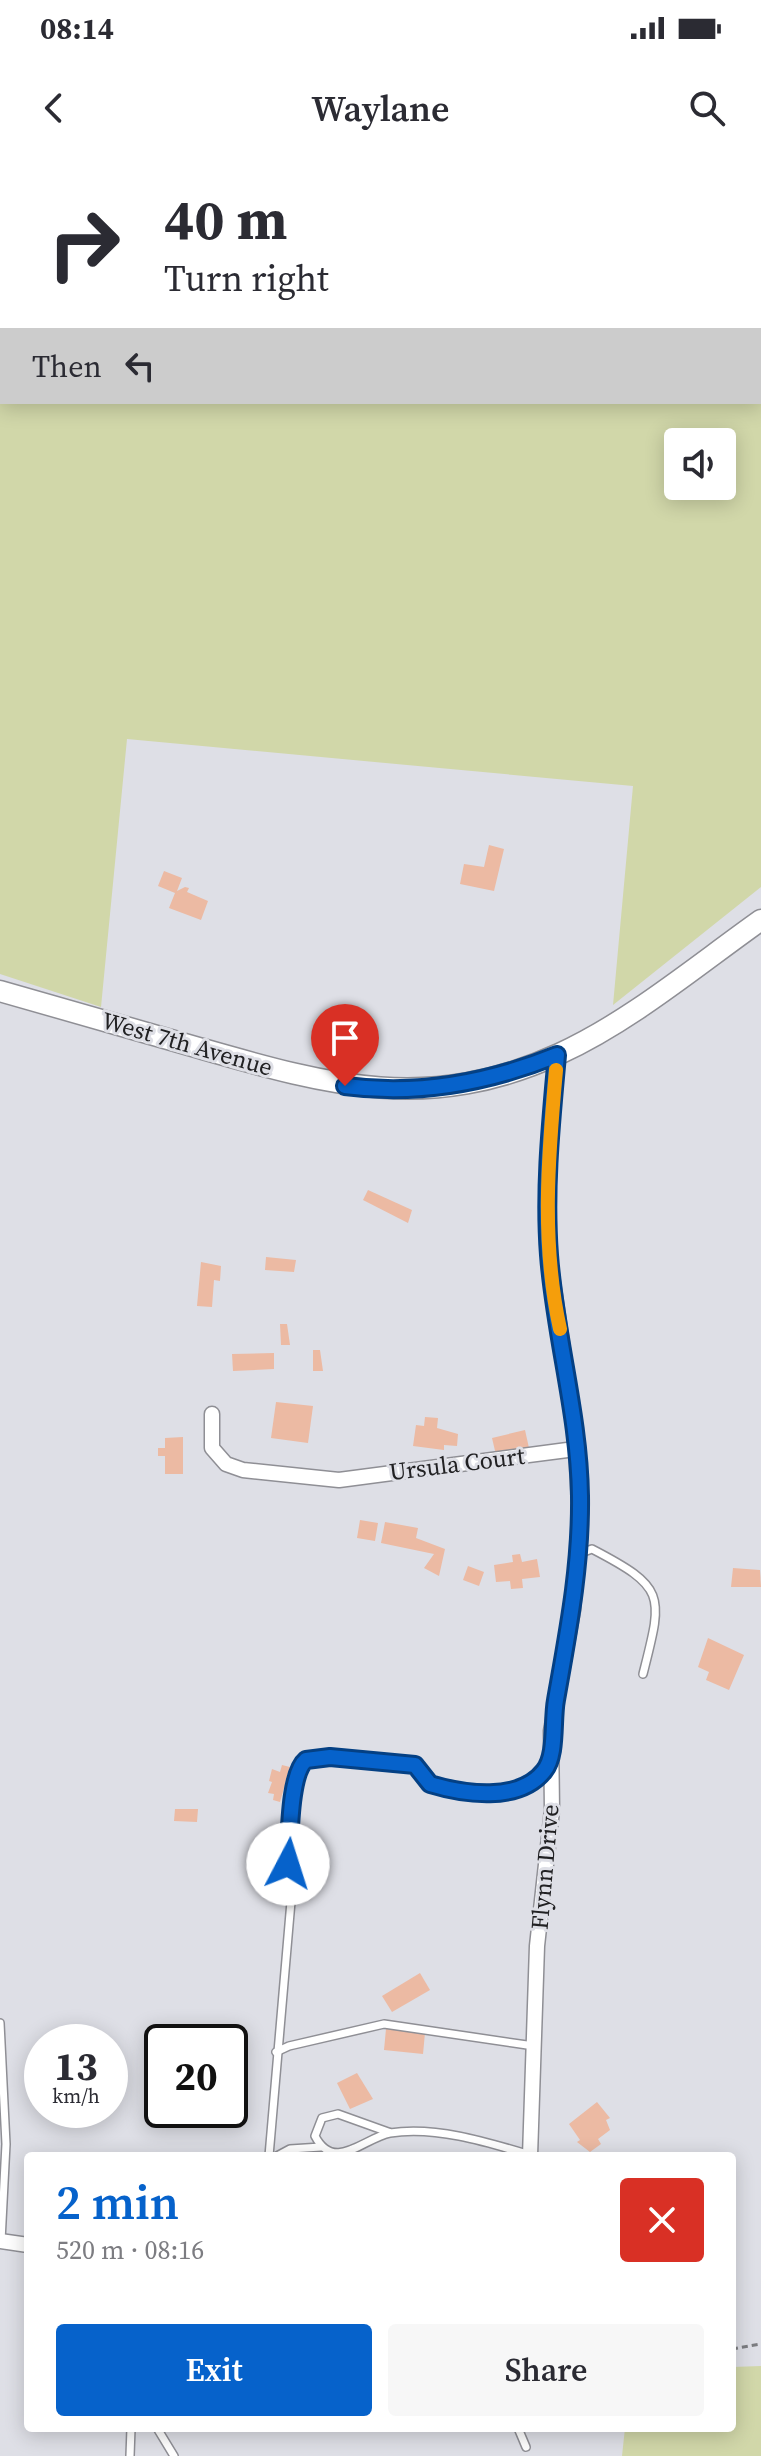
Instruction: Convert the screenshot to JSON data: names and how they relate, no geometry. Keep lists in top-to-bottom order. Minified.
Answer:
{"streets":{"main road":["West 7th Avenue"],"street":["Ursula Court","Flynn Drive"]},"crossings":[["West 7th Avenue","Flynn Drive"],["Ursula Court","Flynn Drive"]],"page":{"status":"08:14","header":"Waylane","turn":["40 m","Turn right"],"then":"Then","speed":"13 km/h","limit":"20","heading":["2 min","520 m · 08:16"],"buttons":["Exit","Share"]}}
